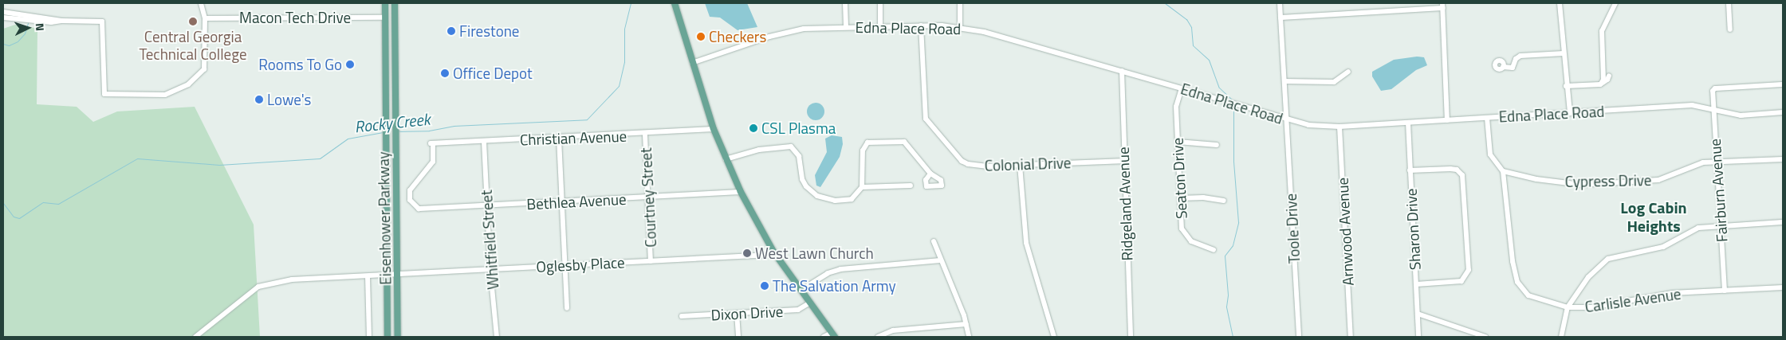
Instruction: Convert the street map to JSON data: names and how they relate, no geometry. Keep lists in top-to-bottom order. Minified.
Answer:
{"streets":{"main road":["Eisenhower Parkway"],"street":["Macon Tech Drive","Edna Place Road","Christian Avenue","Colonial Drive","Seaton Drive","Cypress Drive","Fairburn Avenue","Courtney Street","Bethlea Avenue","Ridgeland Avenue","Toole Drive","Sharon Drive","Arnwood Avenue","Whitfield Street","Oglesby Place","Carlisle Avenue","Dixon Drive"]},"crossings":[["Macon Tech Drive","Eisenhower Parkway"],["Edna Place Road","Colonial Drive"],["Edna Place Road","Seaton Drive"],["Edna Place Road","Fairburn Avenue"],["Edna Place Road","Ridgeland Avenue"],["Edna Place Road","Toole Drive"],["Edna Place Road","Sharon Drive"],["Edna Place Road","Arnwood Avenue"],["Edna Place Road","Carlisle Avenue"],["Christian Avenue","Courtney Street"],["Christian Avenue","Bethlea Avenue"],["Christian Avenue","Whitfield Street"],["Colonial Drive","Ridgeland Avenue"],["Cypress Drive","Fairburn Avenue"],["Cypress Drive","Carlisle Avenue"],["Fairburn Avenue","Carlisle Avenue"],["Courtney Street","Bethlea Avenue"],["Courtney Street","Oglesby Place"],["Bethlea Avenue","Whitfield Street"],["Eisenhower Parkway","Oglesby Place"],["Whitfield Street","Oglesby Place"]],"districts":["Log Cabin Heights"],"water":["Rocky Creek"],"places":["Central Georgia Technical College","Firestone","Checkers","Rooms To Go","Office Depot","Lowe's","CSL Plasma","West Lawn Church","The Salvation Army"],"north":"right"}
